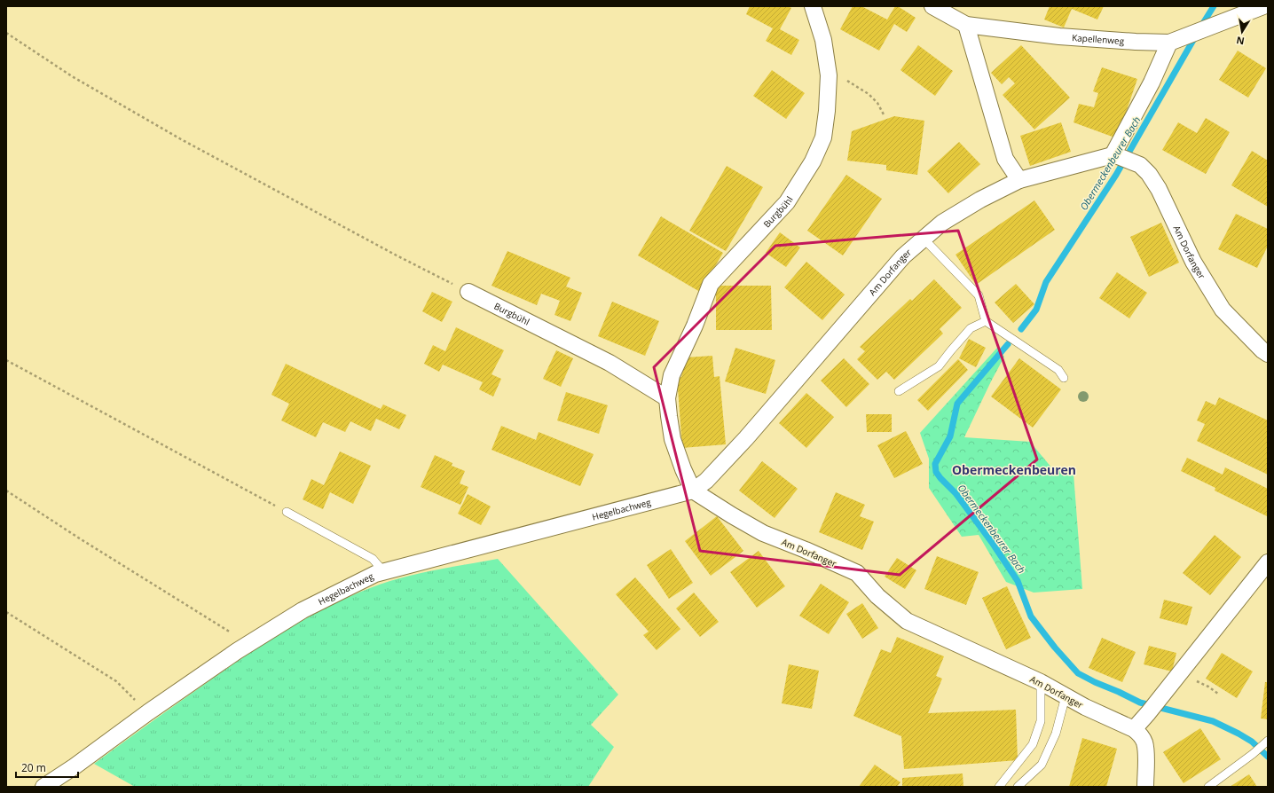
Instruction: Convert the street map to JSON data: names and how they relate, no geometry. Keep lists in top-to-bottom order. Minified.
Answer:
{"streets":{"street":["Kapellenweg","Burgbühl","Am Dorfanger","Hegelbachweg"]},"crossings":[["Burgbühl","Am Dorfanger"],["Burgbühl","Hegelbachweg"],["Am Dorfanger","Hegelbachweg"]],"districts":["Obermeckenbeuren"],"water":["Obermeckenbeurer Bach"],"scale_bar":"20 m","north":"bottom"}
